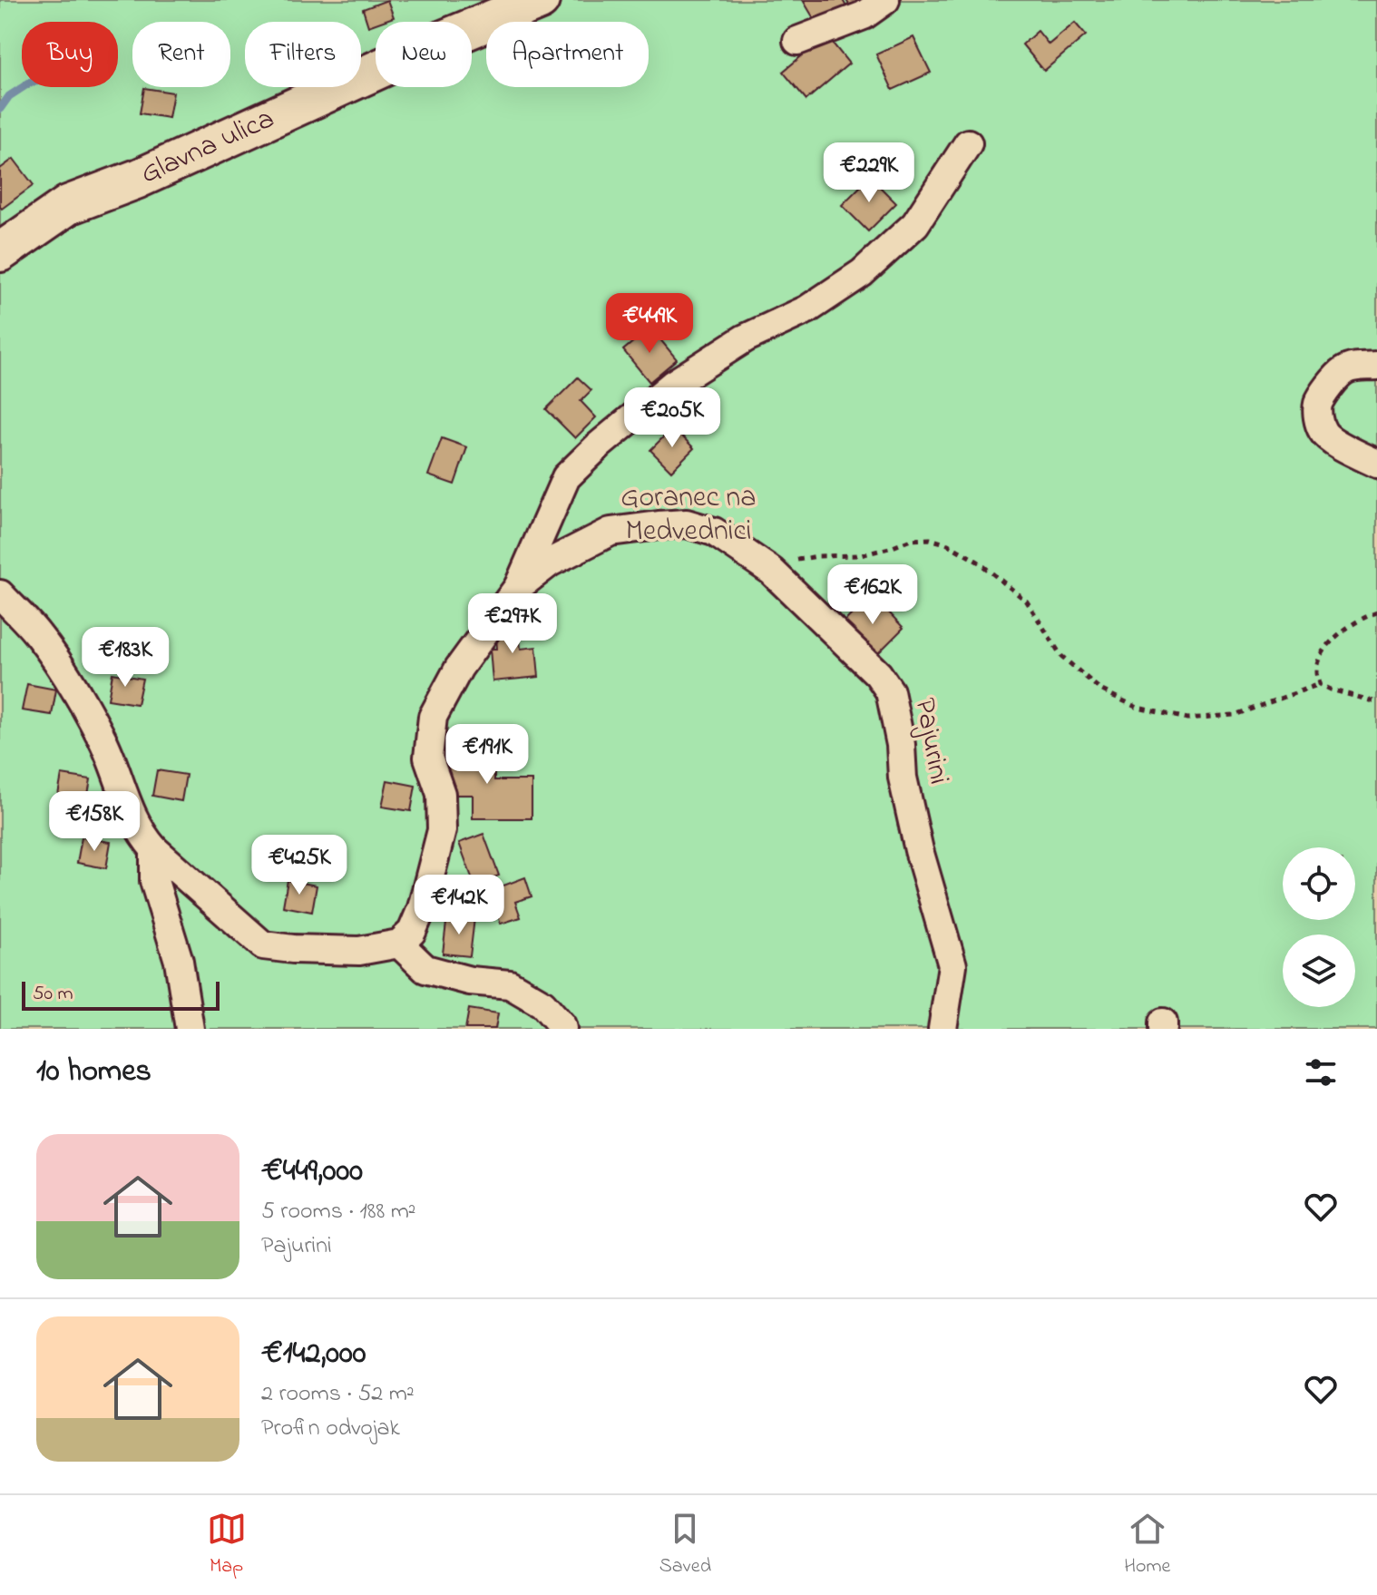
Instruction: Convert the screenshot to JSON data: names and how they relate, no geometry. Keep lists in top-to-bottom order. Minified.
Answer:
{"streets":{"main road":["Glavna ulica"],"street":["Pajurini"]},"parks":["Goranec na Medvednici"],"scale_bar":"50 m","page":{"chip":["Buy","Rent","Filters","New","Apartment"],"price":["€229K","€449K","€205K","€162K","€297K","€183K","€191K","€158K","€425K","€142K"],"scale":"50 m","heading":"10 homes","list":[{"name":"€449,000","note":"5 rooms · 188 m² · Pajurini"},{"name":"€142,000","note":"2 rooms · 52 m² · Profin odvojak"}],"tabs":["Map","Saved","Home"]}}
